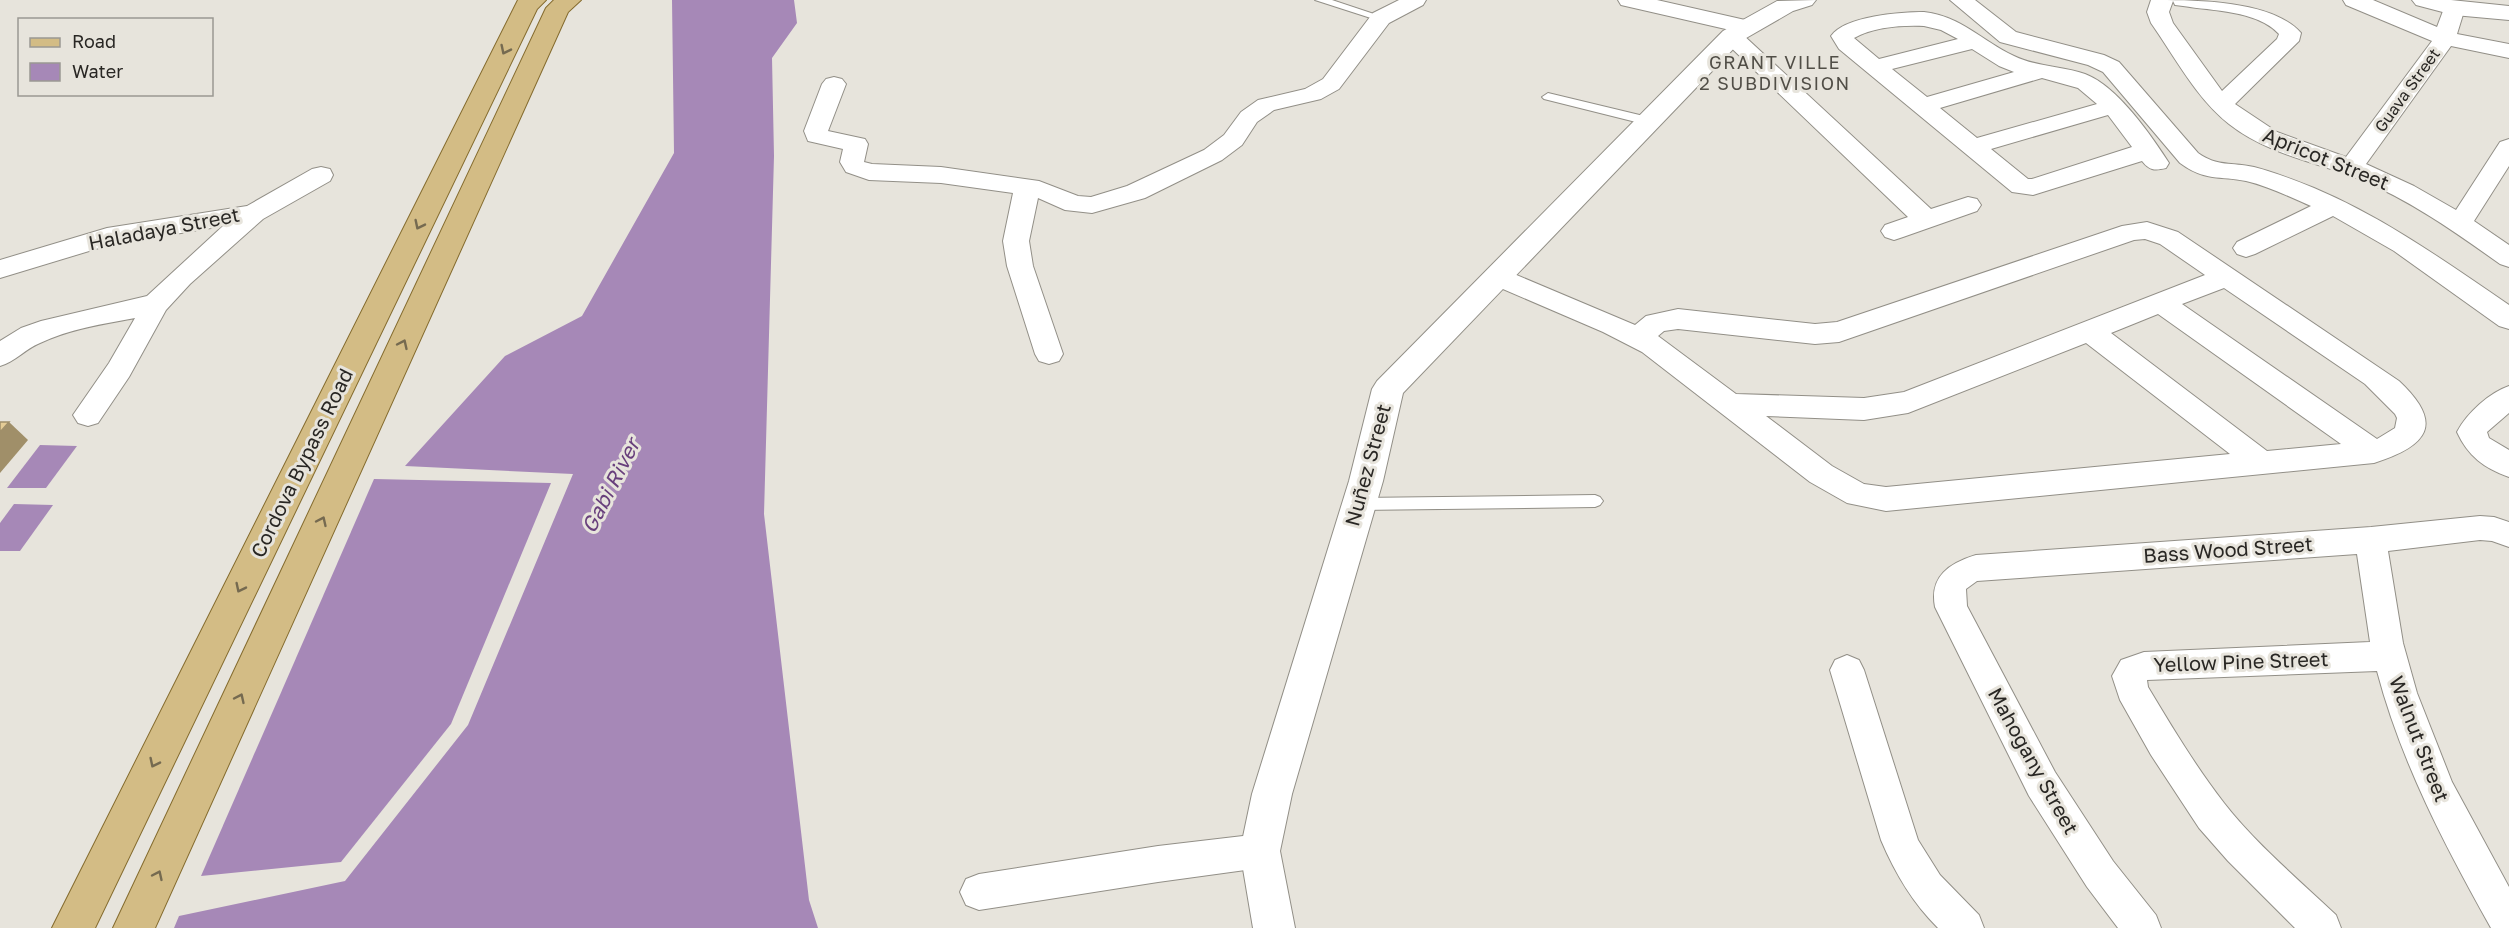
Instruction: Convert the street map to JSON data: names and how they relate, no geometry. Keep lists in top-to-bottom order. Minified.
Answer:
{"streets":{"main road":["Cordova Bypass Road"],"street":["Guava Street","Apricot Street","Haladaya Street","Nuñez Street","Bass Wood Street","Yellow Pine Street","Walnut Street","Mahogany Street"]},"crossings":[["Guava Street","Apricot Street"],["Bass Wood Street","Walnut Street"],["Bass Wood Street","Mahogany Street"],["Yellow Pine Street","Walnut Street"]],"districts":["GRANT VILLE 2 SUBDIVISION"],"water":["Gabi River"],"legend":["Road","Water"]}
